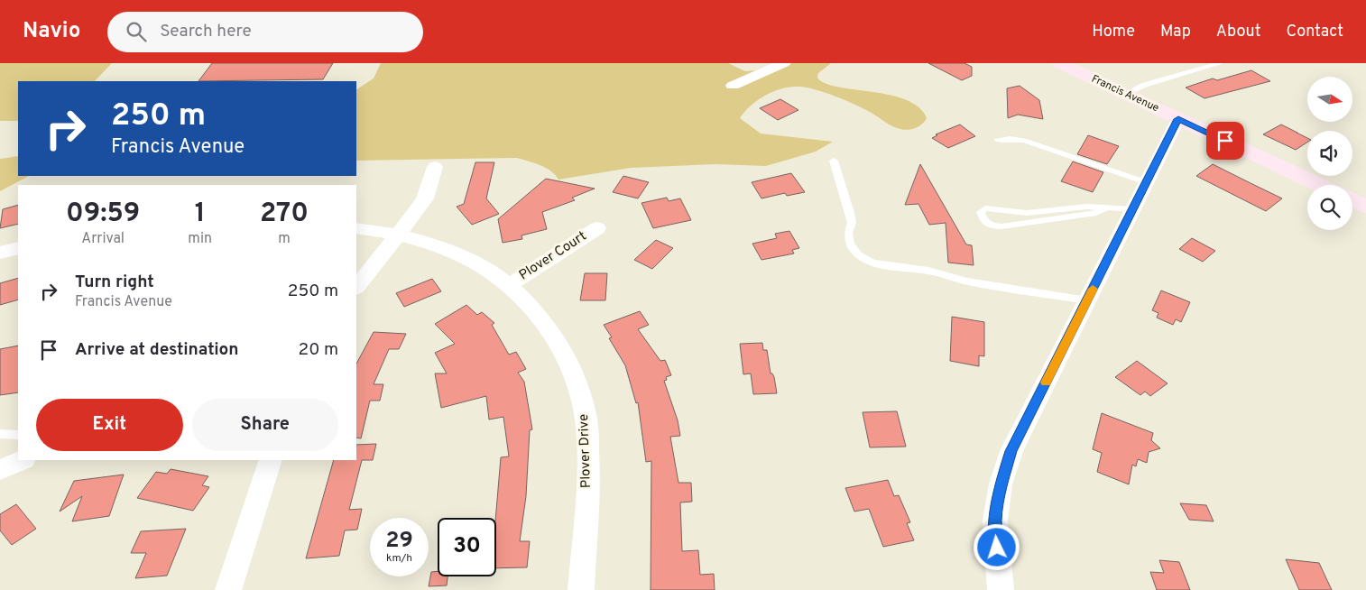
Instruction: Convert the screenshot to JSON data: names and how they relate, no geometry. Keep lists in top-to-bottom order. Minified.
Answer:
{"streets":{"street":["Francis Avenue","Plover Court","Plover Drive"]},"crossings":[["Plover Court","Plover Drive"]],"north":"right","page":{"header":"Navio","search":"Search here","nav":["Home","Map","About","Contact"],"turn":["250 m","Francis Avenue"],"eta":["09:59","Arrival","1","min","270","m"],"list":[{"name":"Turn right","note":"Francis Avenue","value":"250 m"},{"name":"Arrive at destination","value":"20 m"}],"buttons":["Exit","Share"],"speed":"29 km/h","limit":"30"}}
